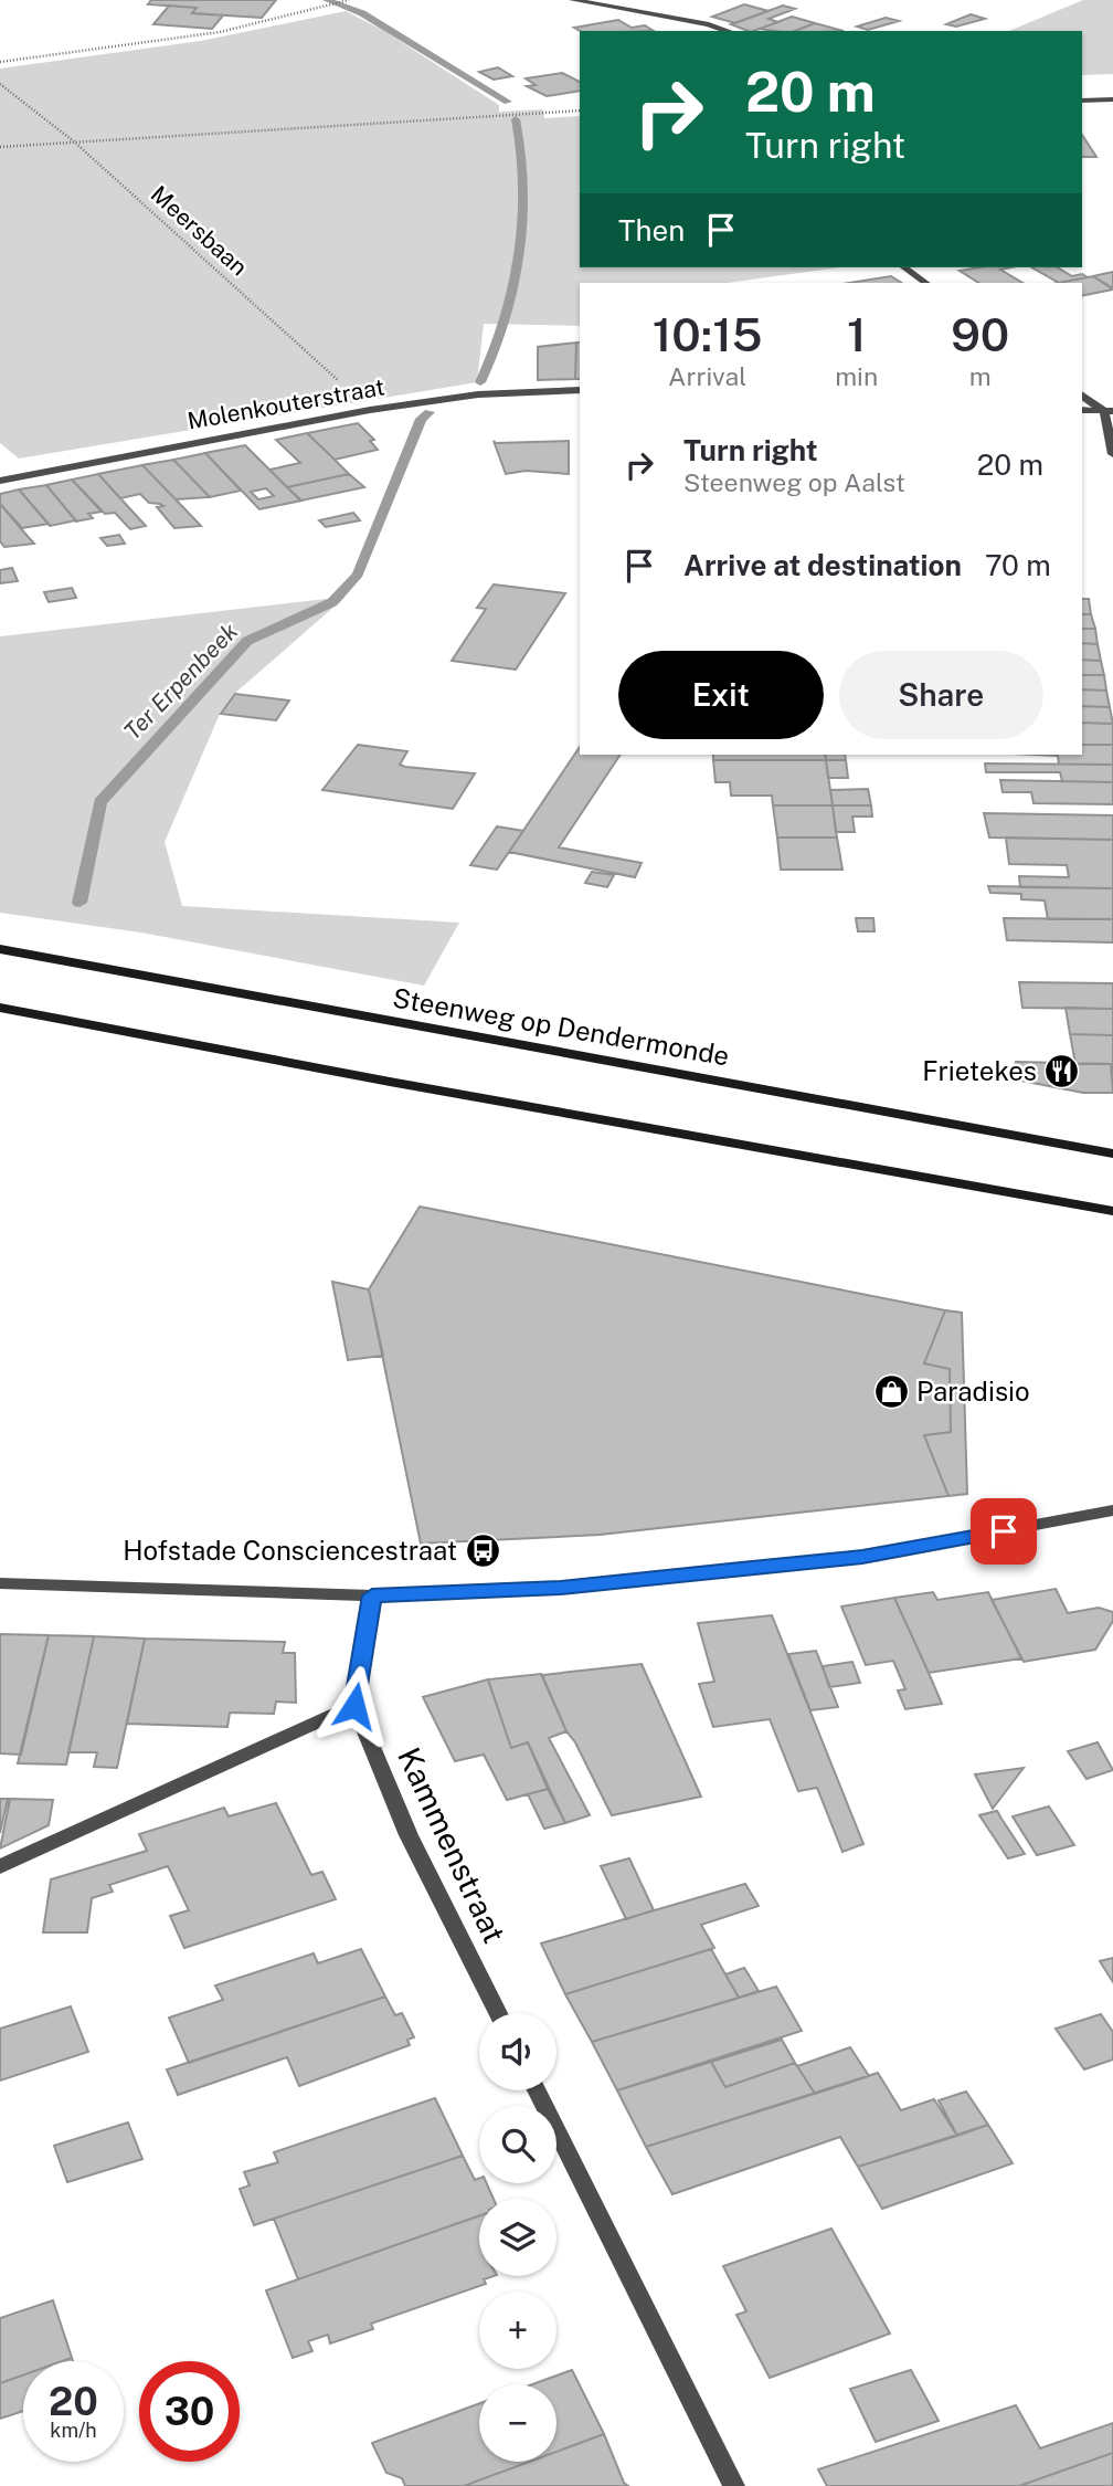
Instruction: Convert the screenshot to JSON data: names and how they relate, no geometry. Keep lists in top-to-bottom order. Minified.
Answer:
{"streets":{"main road":["Steenweg op Dendermonde"],"street":["Molenkouterstraat","Kammenstraat"],"path":["Meersbaan"]},"crossings":[["Meersbaan","Molenkouterstraat"]],"water":["Ter Erpenbeek"],"places":{"restaurant":["Frietekes"],"shop":["Paradisio"],"bus stop":["Hofstade Consciencestraat"]},"page":{"turn":["20 m","Turn right"],"then":"Then","eta":["10:15","Arrival","1","min","90","m"],"list":[{"name":"Turn right","note":"Steenweg op Aalst","value":"20 m"},{"name":"Arrive at destination","value":"70 m"}],"buttons":["Exit","Share"],"map_buttons":["+","−"],"speed":"20 km/h","limit":"30"}}
